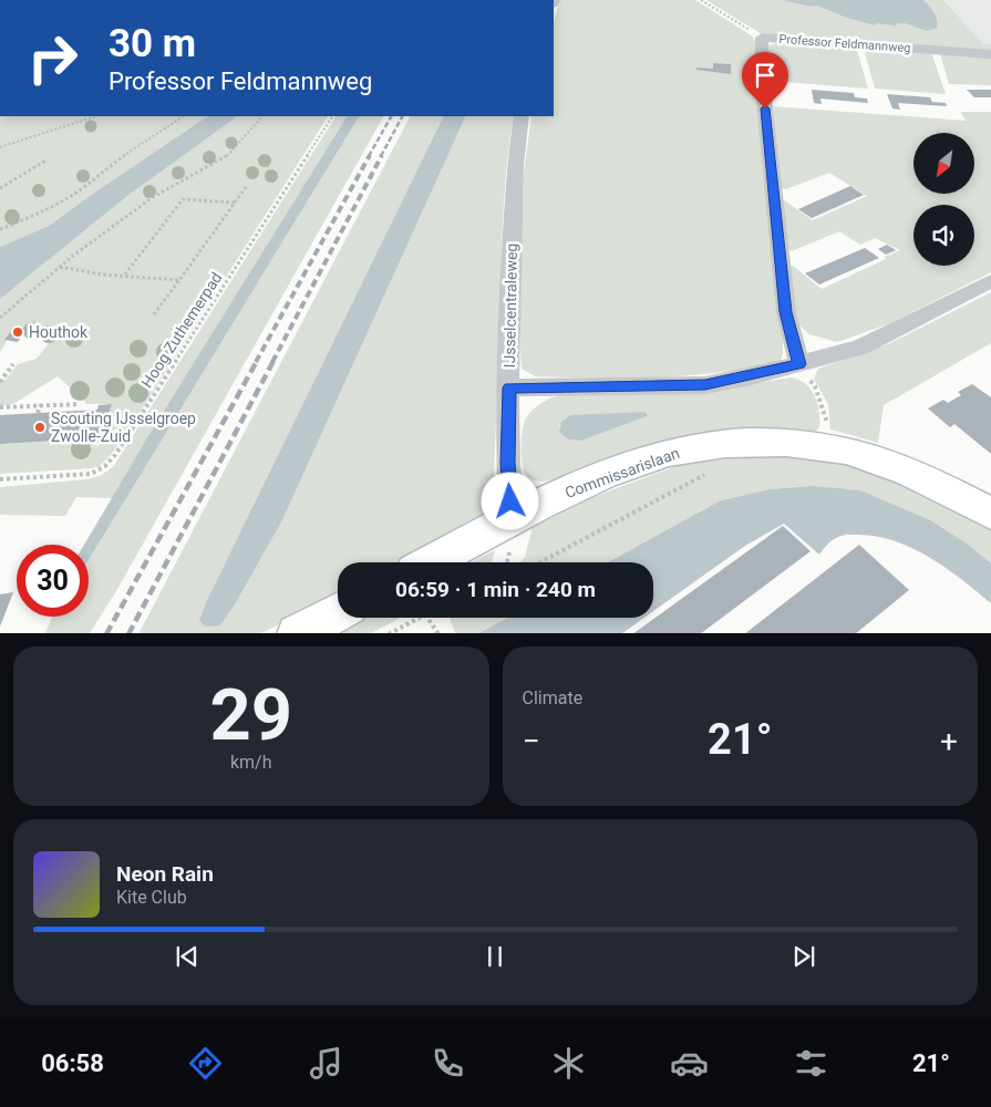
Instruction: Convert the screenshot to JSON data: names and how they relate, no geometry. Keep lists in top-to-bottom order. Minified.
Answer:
{"streets":{"street":["Professor Feldmannweg","IJsselcentraleweg","Commissarislaan"],"path":["Hoog Zuthemerpad"]},"crossings":[["IJsselcentraleweg","Commissarislaan"]],"places":["Houthok","Scouting IJsselgroep Zwolle-Zuid"],"north":"bottom left","page":{"turn":["30 m","Professor Feldmannweg"],"limit":"30","trip":"06:59 · 1 min · 240 m","tile":[["29","km/h"],"Climate"],"heat":["−","21°","+"],"song":["Neon Rain","Kite Club"],"tabs":["06:58","21°"]}}
